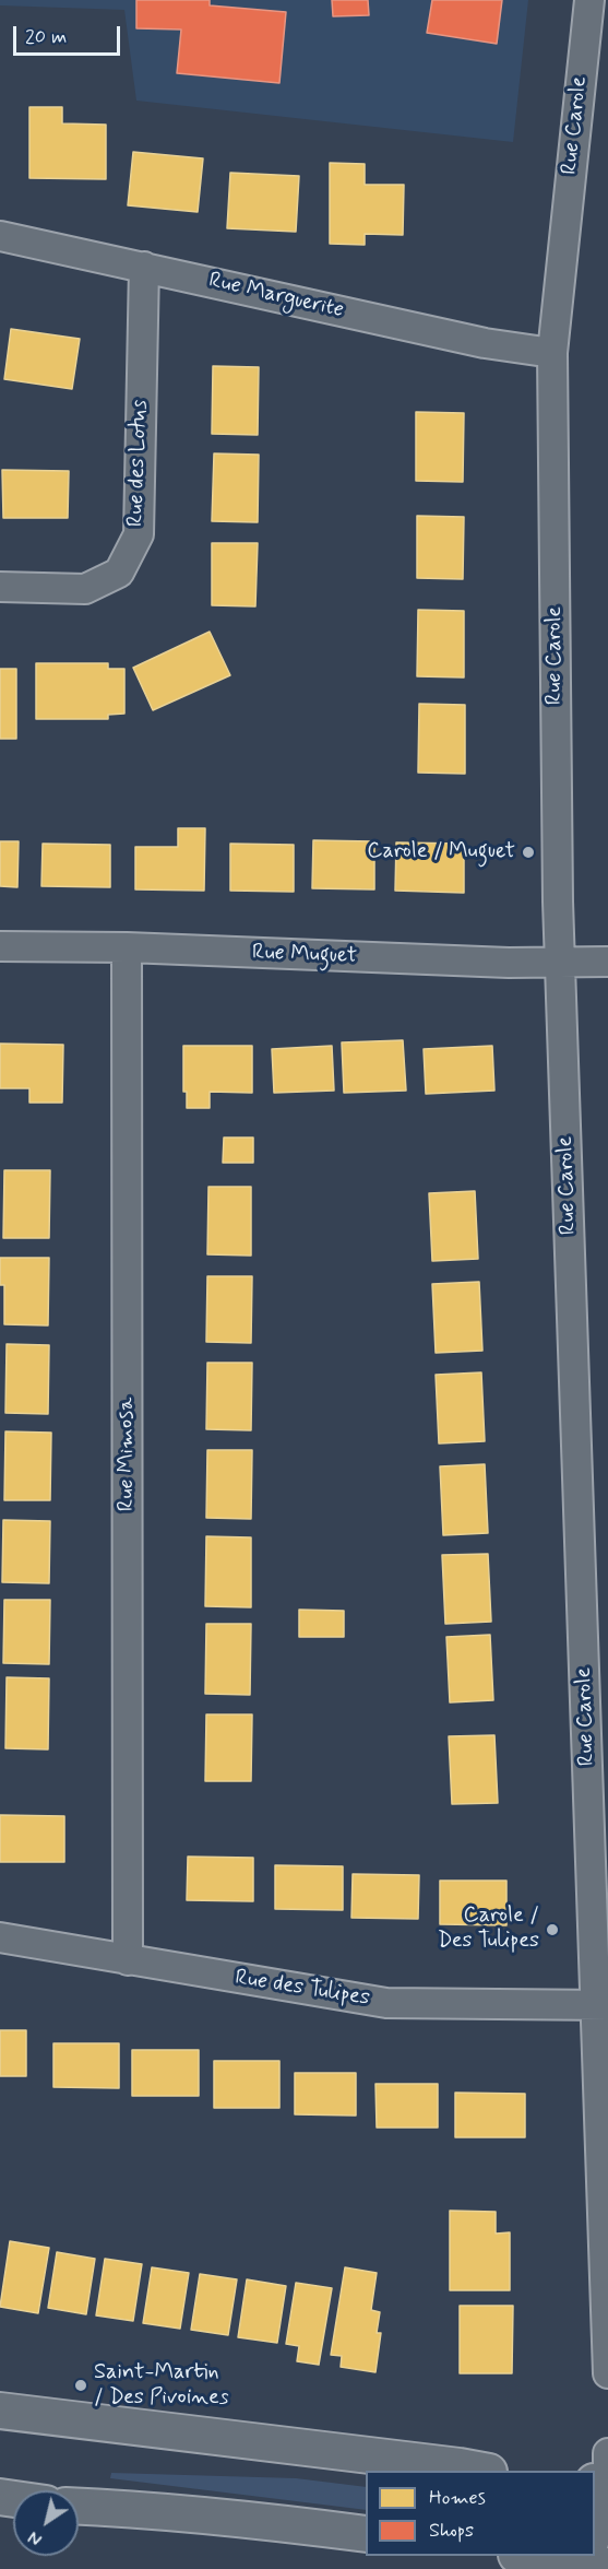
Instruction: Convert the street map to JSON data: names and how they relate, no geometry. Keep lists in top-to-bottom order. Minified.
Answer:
{"streets":{"street":["Rue Carole","Rue Marguerite","Rue des Lotus","Rue Muguet","Rue Mimosa","Rue des Tulipes"]},"crossings":[["Rue Carole","Rue Marguerite"],["Rue Carole","Rue Muguet"],["Rue Carole","Rue des Tulipes"],["Rue Marguerite","Rue des Lotus"],["Rue Muguet","Rue Mimosa"],["Rue Mimosa","Rue des Tulipes"]],"places":["Carole / Muguet","Carole / Des Tulipes","Saint-Martin / Des Pivoines"],"legend":["Homes","Shops"],"scale_bar":"20 m","north":"bottom left"}
